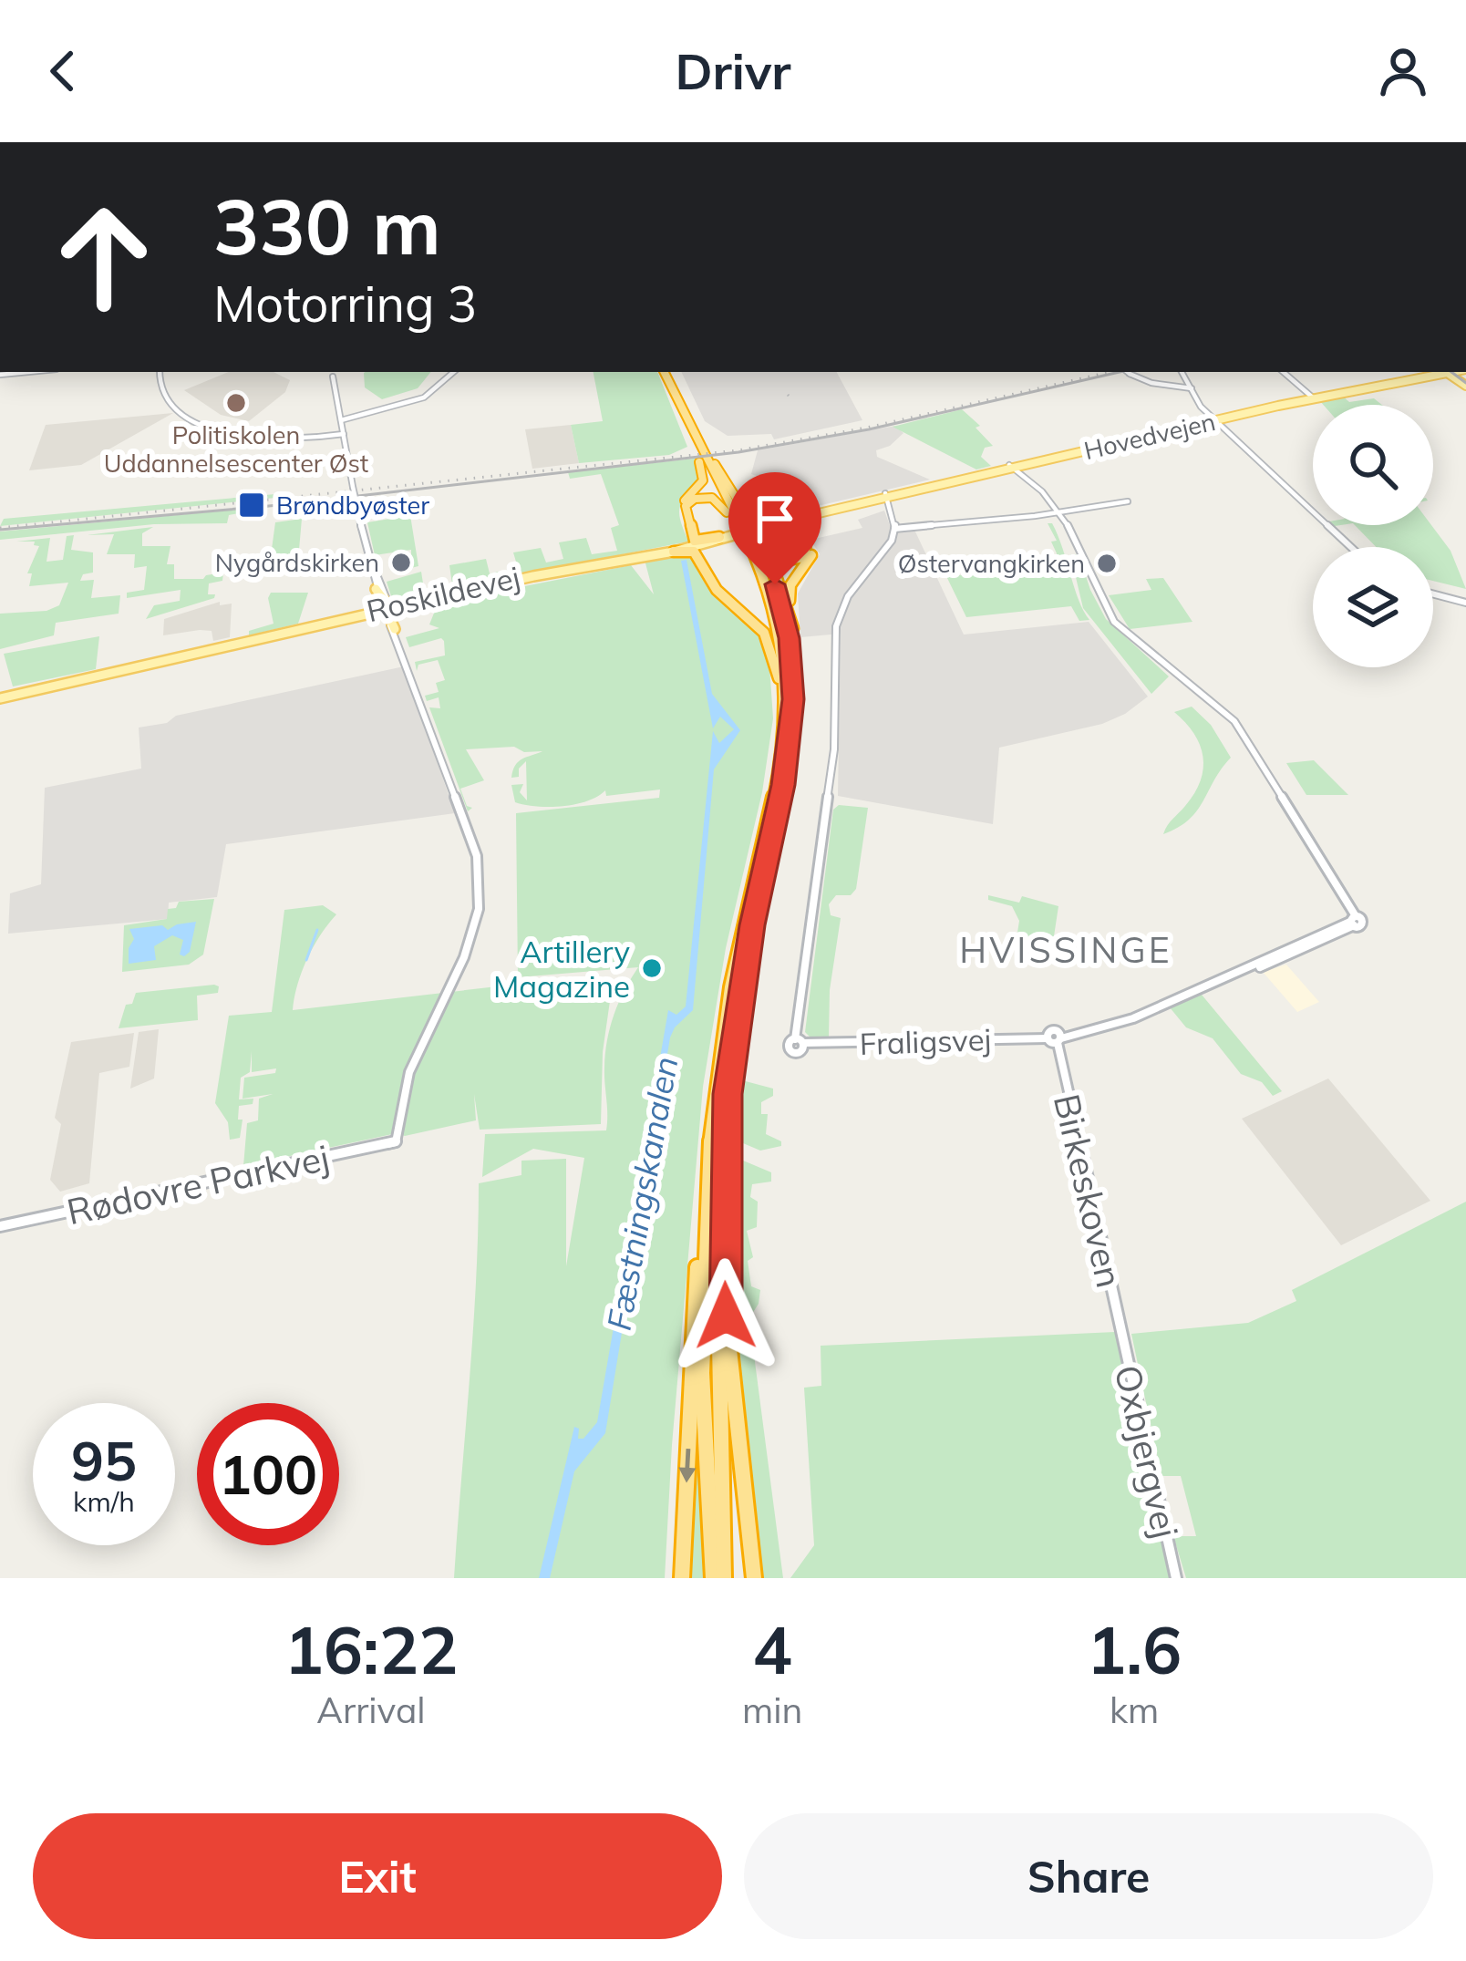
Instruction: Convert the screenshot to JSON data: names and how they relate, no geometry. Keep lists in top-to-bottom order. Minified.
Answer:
{"streets":{"main road":["Hovedvejen","Roskildevej"],"street":["Fraligsvej","Rødovre Parkvej","Birkeskoven","Oxbjergvej"]},"crossings":[["Hovedvejen","Roskildevej"],["Fraligsvej","Birkeskoven"],["Birkeskoven","Oxbjergvej"]],"districts":["HVISSINGE"],"water":["Fæstningskanalen"],"places":{"other":["Politiskolen Uddannelsescenter Øst","Nygårdskirken","Østervangkirken","Artillery Magazine"],"transit":["Brøndbyøster"]},"page":{"header":"Drivr","turn":["330 m","Motorring 3"],"speed":"95 km/h","limit":"100","eta":["16:22","Arrival","4","min","1.6","km"],"buttons":["Exit","Share"]}}
